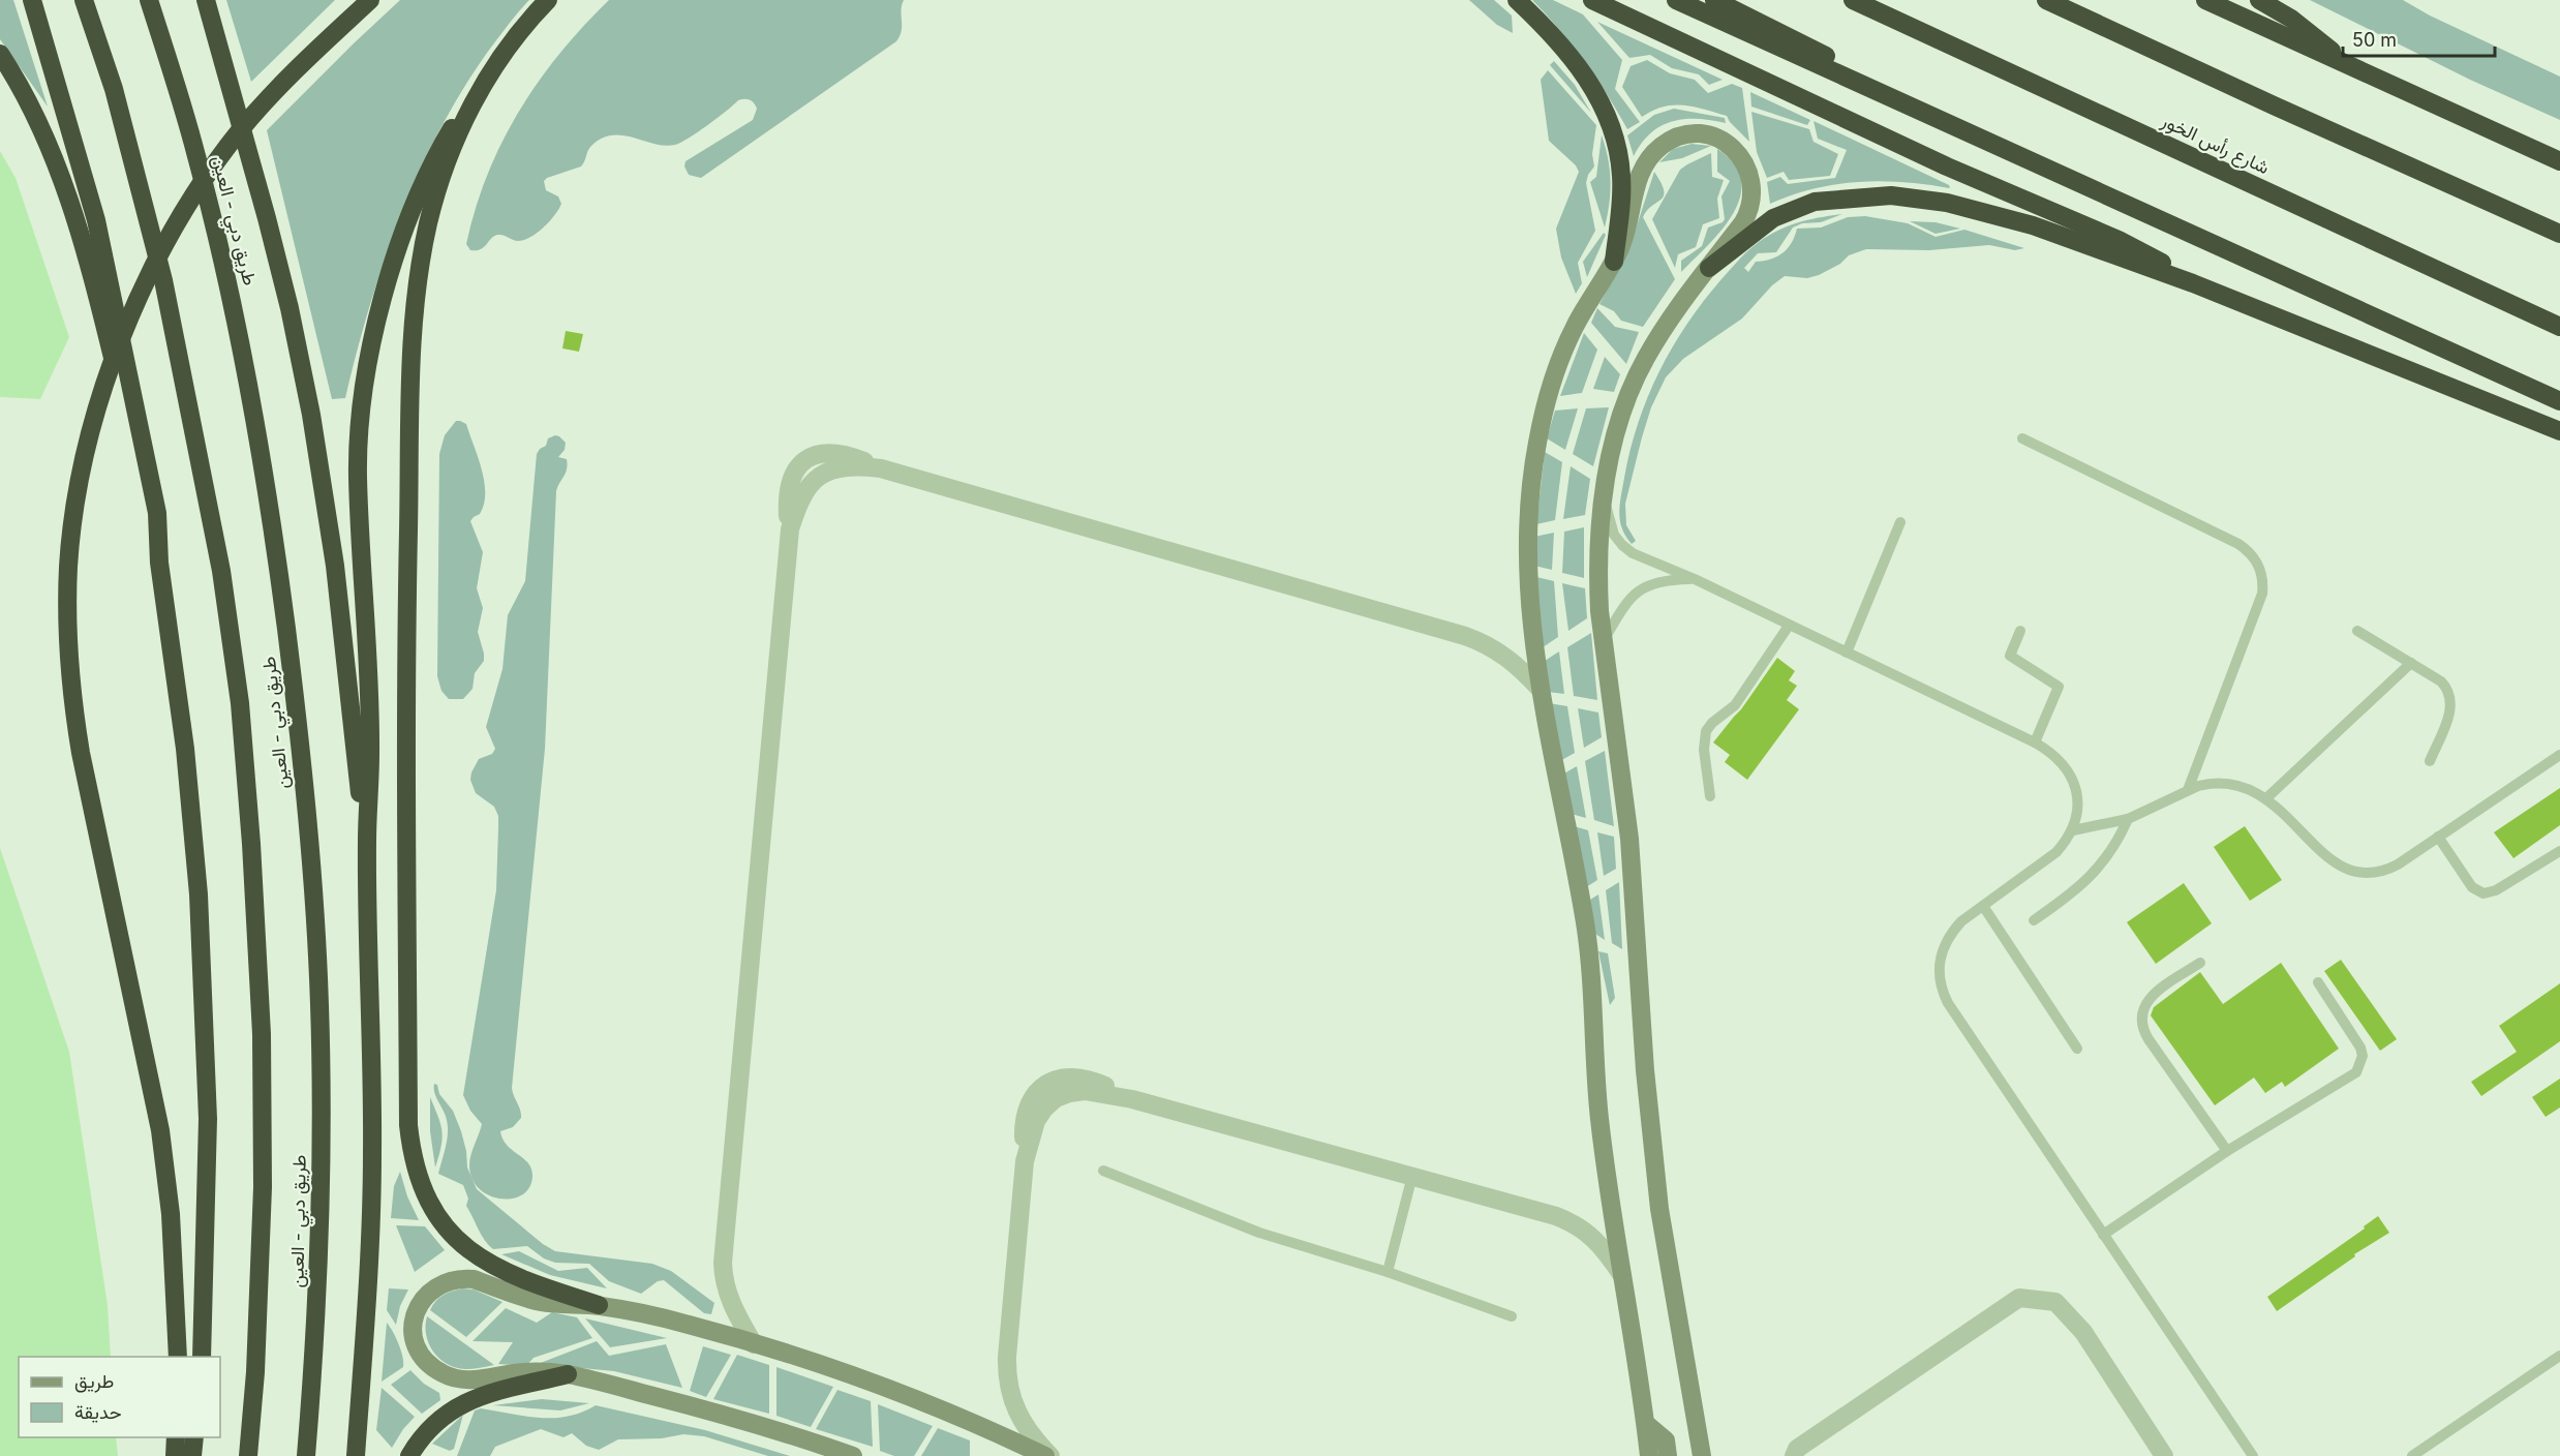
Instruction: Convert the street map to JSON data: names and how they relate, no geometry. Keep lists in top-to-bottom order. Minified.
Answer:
{"streets":{"highway":["شارع رأس الخور","طريق دبي - العين"]},"legend":["طريق","حديقة"],"scale_bar":"50 m"}
